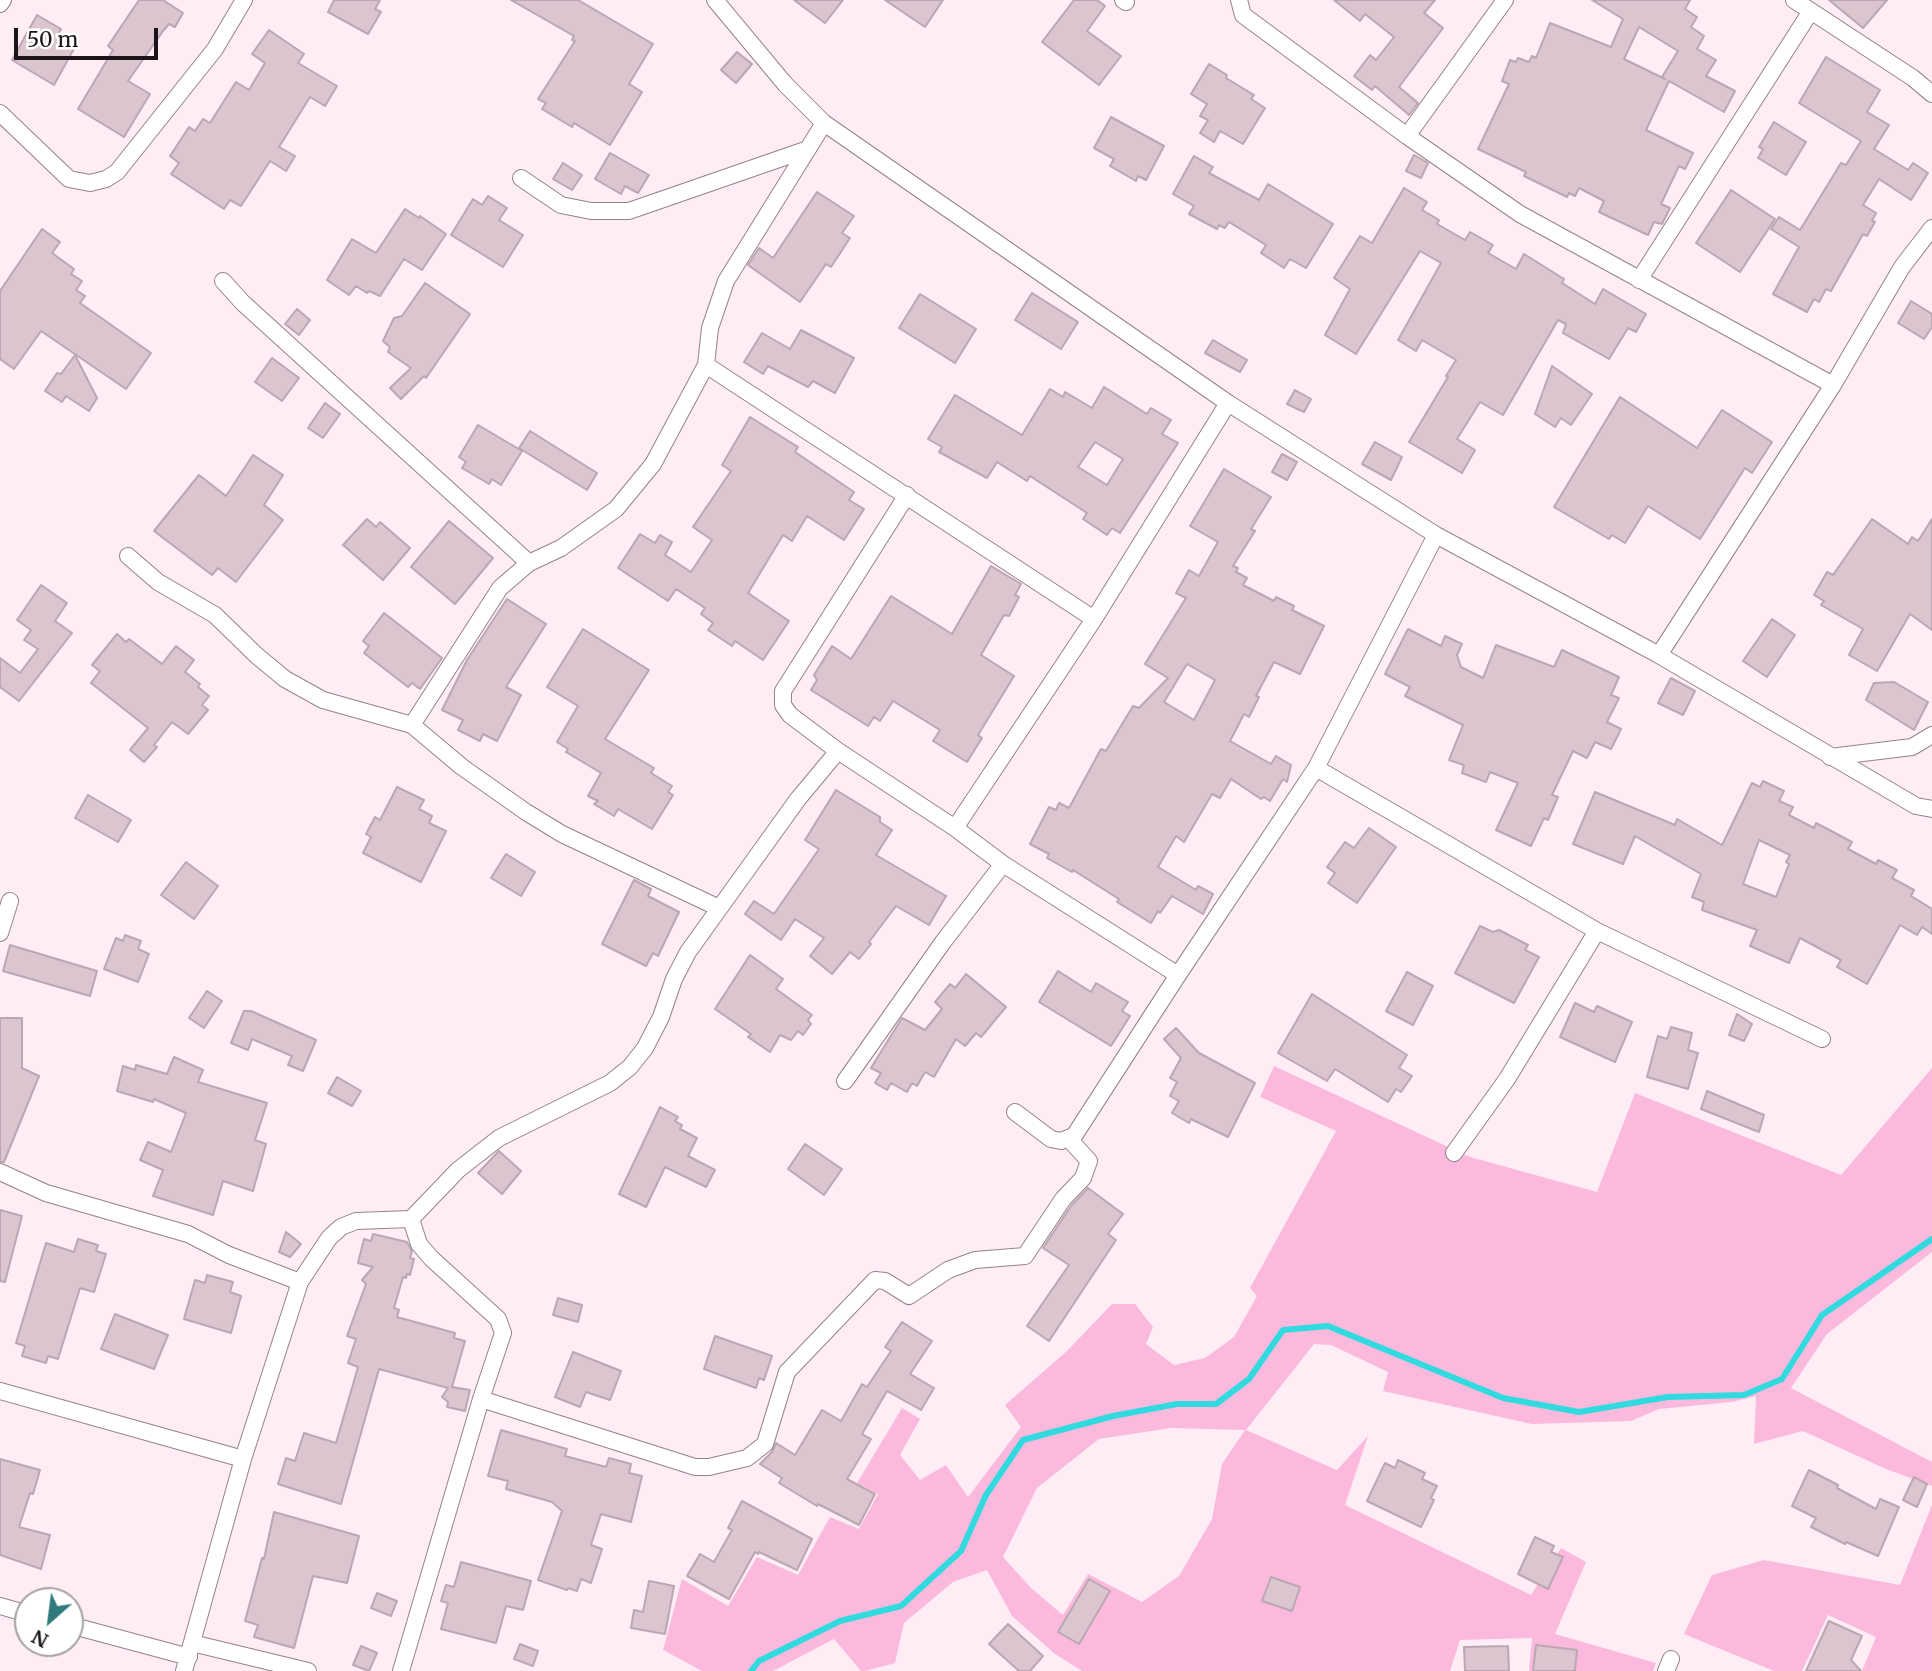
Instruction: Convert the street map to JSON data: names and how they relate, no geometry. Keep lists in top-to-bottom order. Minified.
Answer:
{"scale_bar":"50 m","north":"bottom left"}
